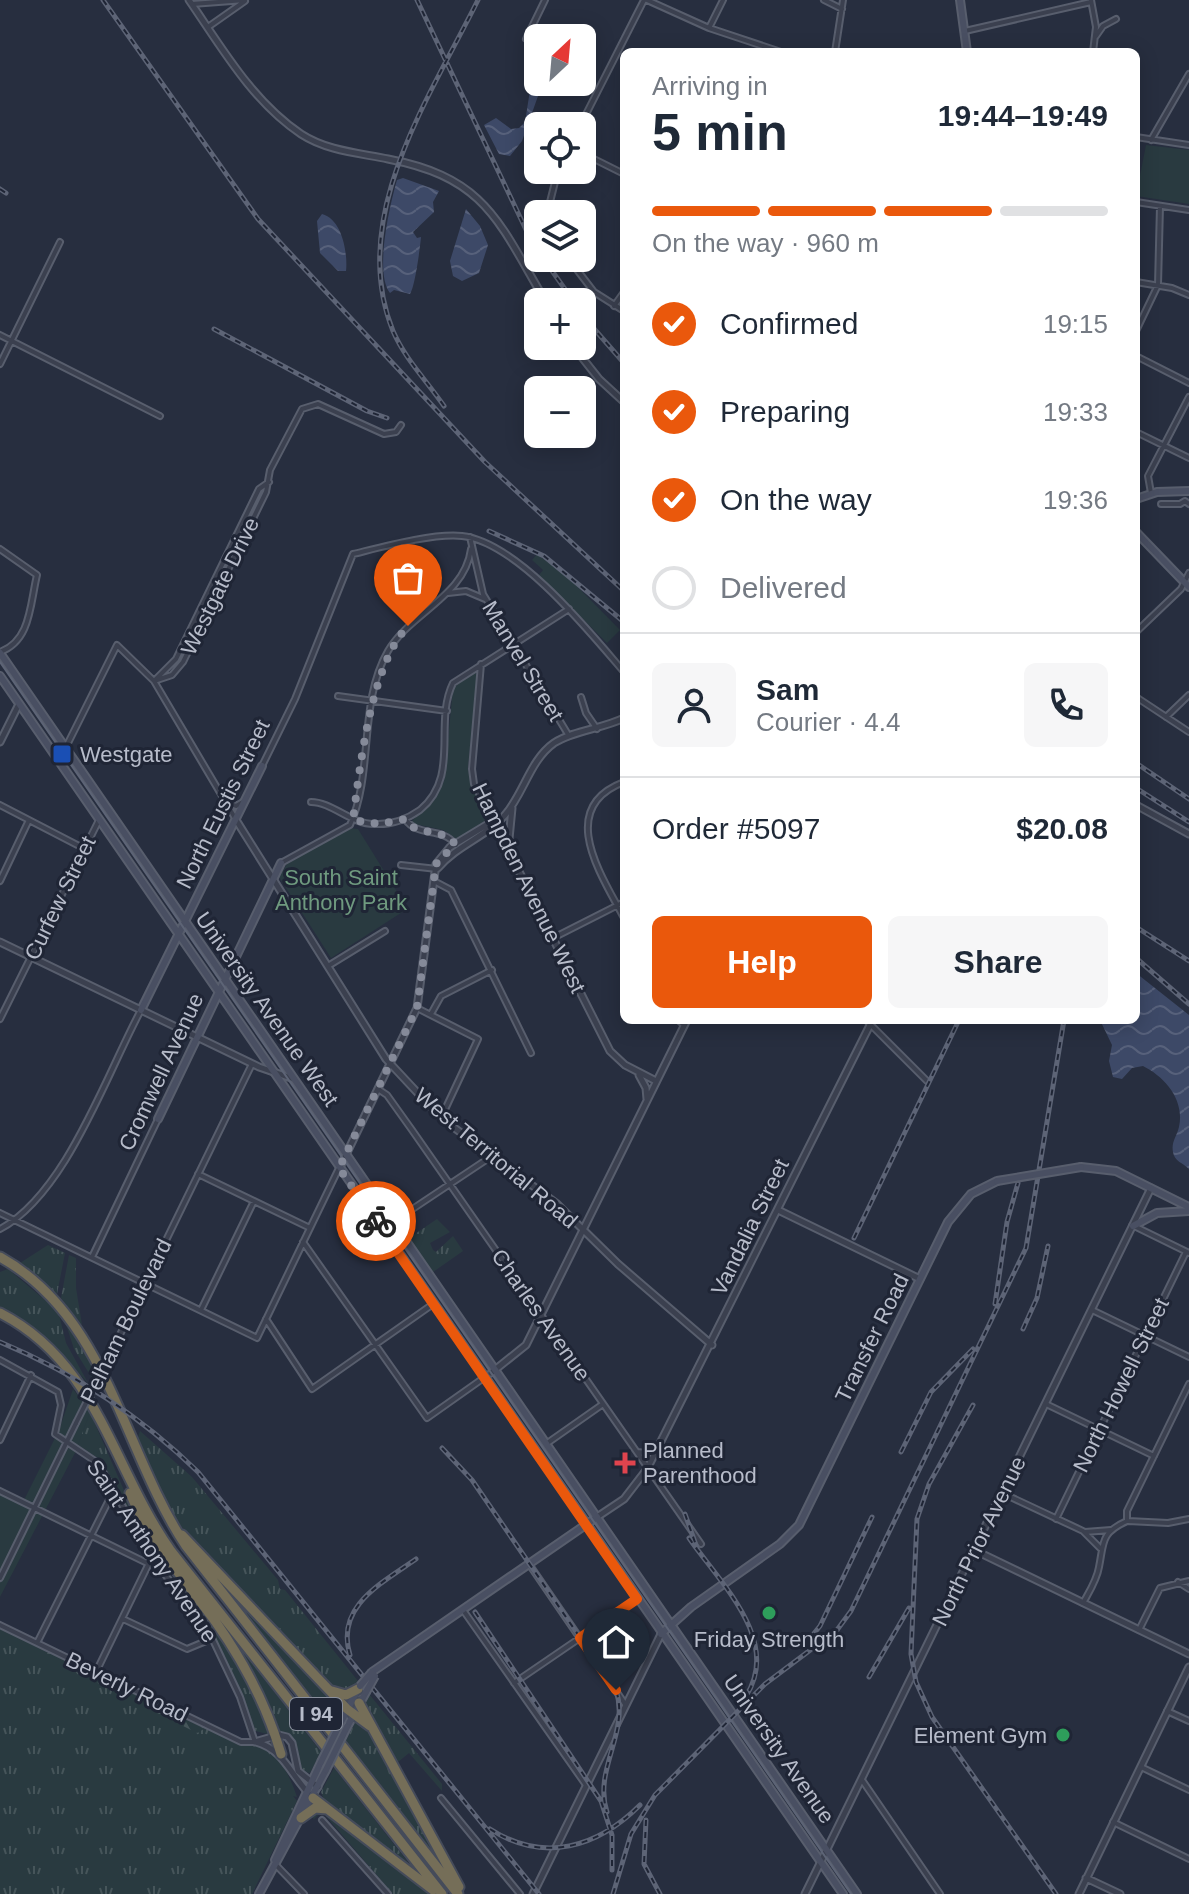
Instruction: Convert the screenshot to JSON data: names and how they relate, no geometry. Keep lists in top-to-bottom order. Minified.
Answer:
{"streets":{"highway":["I 94"],"main road":["North Eustis Street","University Avenue West","Cromwell Avenue","Vandalia Street","Transfer Road","University Avenue"],"street":["Westgate Drive","Manvel Street","Hampden Avenue West","Curfew Street","West Territorial Road","Charles Avenue","Pelham Boulevard","North Howell Street","North Prior Avenue","Saint Anthony Avenue","Beverly Road"]},"crossings":[["Manvel Street","North Eustis Street"],["North Eustis Street","University Avenue West"],["North Eustis Street","West Territorial Road"],["Curfew Street","University Avenue West"],["University Avenue West","Cromwell Avenue"],["University Avenue West","Vandalia Street"],["University Avenue West","Transfer Road"],["University Avenue West","University Avenue"],["Cromwell Avenue","West Territorial Road"],["West Territorial Road","Vandalia Street"],["Vandalia Street","Charles Avenue"],["Pelham Boulevard","Saint Anthony Avenue"],["Transfer Road","North Prior Avenue"],["Transfer Road","University Avenue"],["North Prior Avenue","University Avenue"],["Saint Anthony Avenue","Beverly Road"]],"parks":["South Saint Anthony Park"],"places":{"transit":["Westgate"],"health":["Planned Parenthood"],"other":["Friday Strength","Element Gym"]},"north":"top right","page":{"map_buttons":["+","−"],"heading":["5 min","Arriving in","19:44–19:49"],"panel":["Sam","Courier · 4.4","Order #5097","$20.08"],"bar":"On the way · 960 m","list":[["Confirmed","19:15"],["Preparing","19:33"],["On the way","19:36"],"Delivered"],"buttons":["Help","Share"]}}
